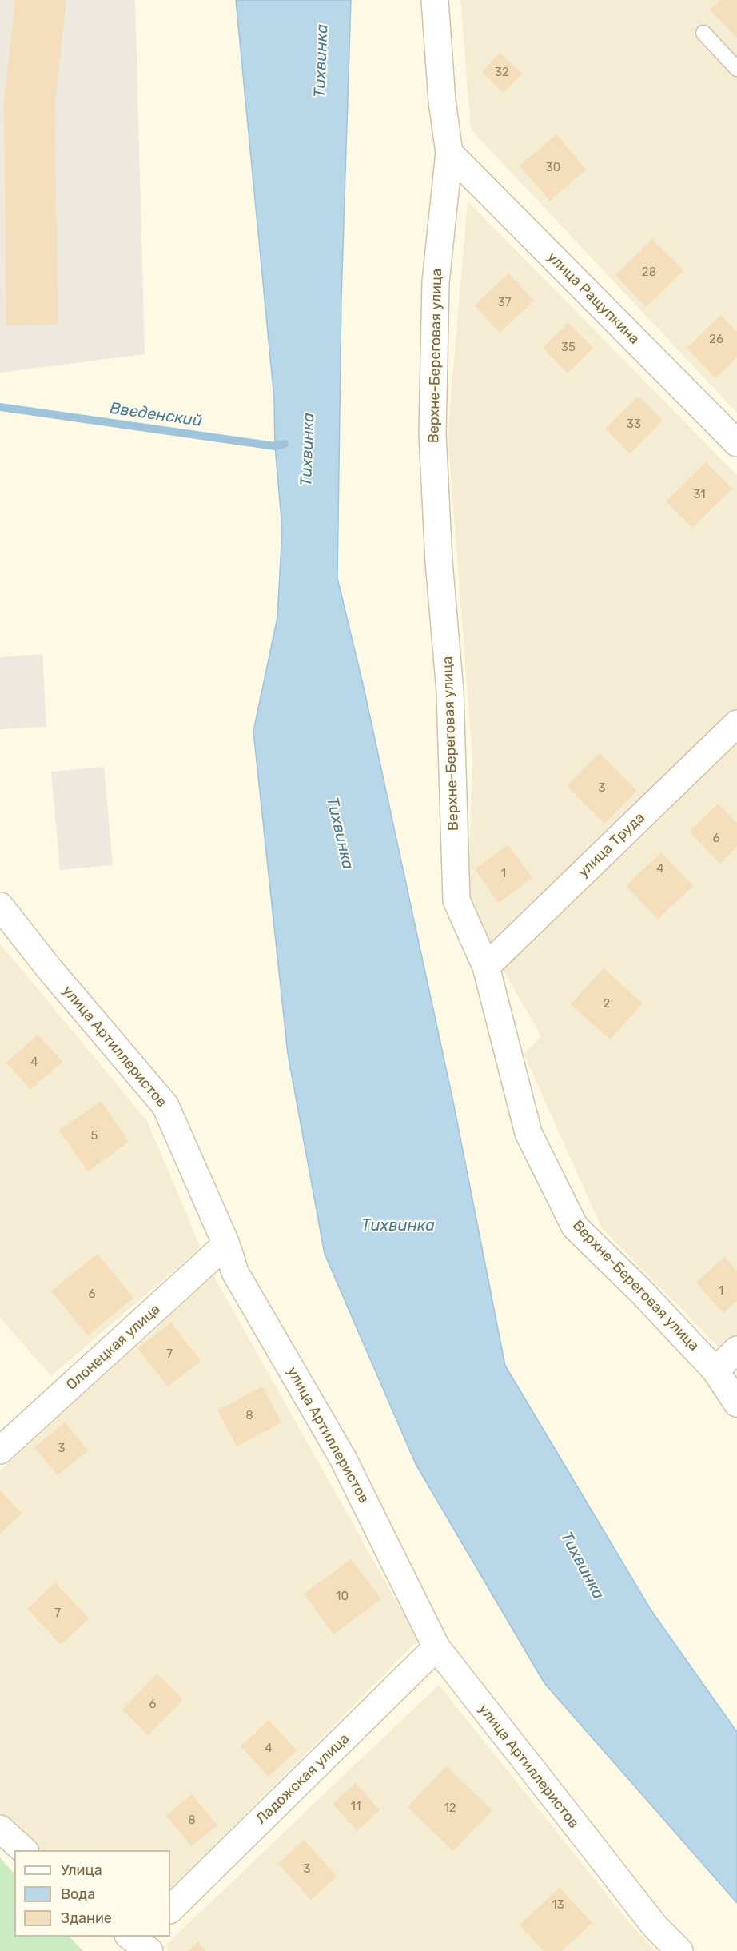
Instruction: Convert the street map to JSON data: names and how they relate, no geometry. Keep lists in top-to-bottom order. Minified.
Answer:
{"streets":{"street":["улица Ращупкина","Верхне-Береговая улица","улица Труда","улица Артиллеристов","Олонецкая улица","Ладожская улица"]},"crossings":[["улица Ращупкина","Верхне-Береговая улица"],["Верхне-Береговая улица","улица Труда"],["улица Артиллеристов","Олонецкая улица"],["улица Артиллеристов","Ладожская улица"]],"water":["Тихвинка","Введенский"],"house_numbers":["32","30","28","37","26","35","33","31","3","6","4","1","2","4","5","1","6","7","8","3","10","7","6","4","11","12","8","3","13"],"legend":["Улица","Вода","Здание"]}
